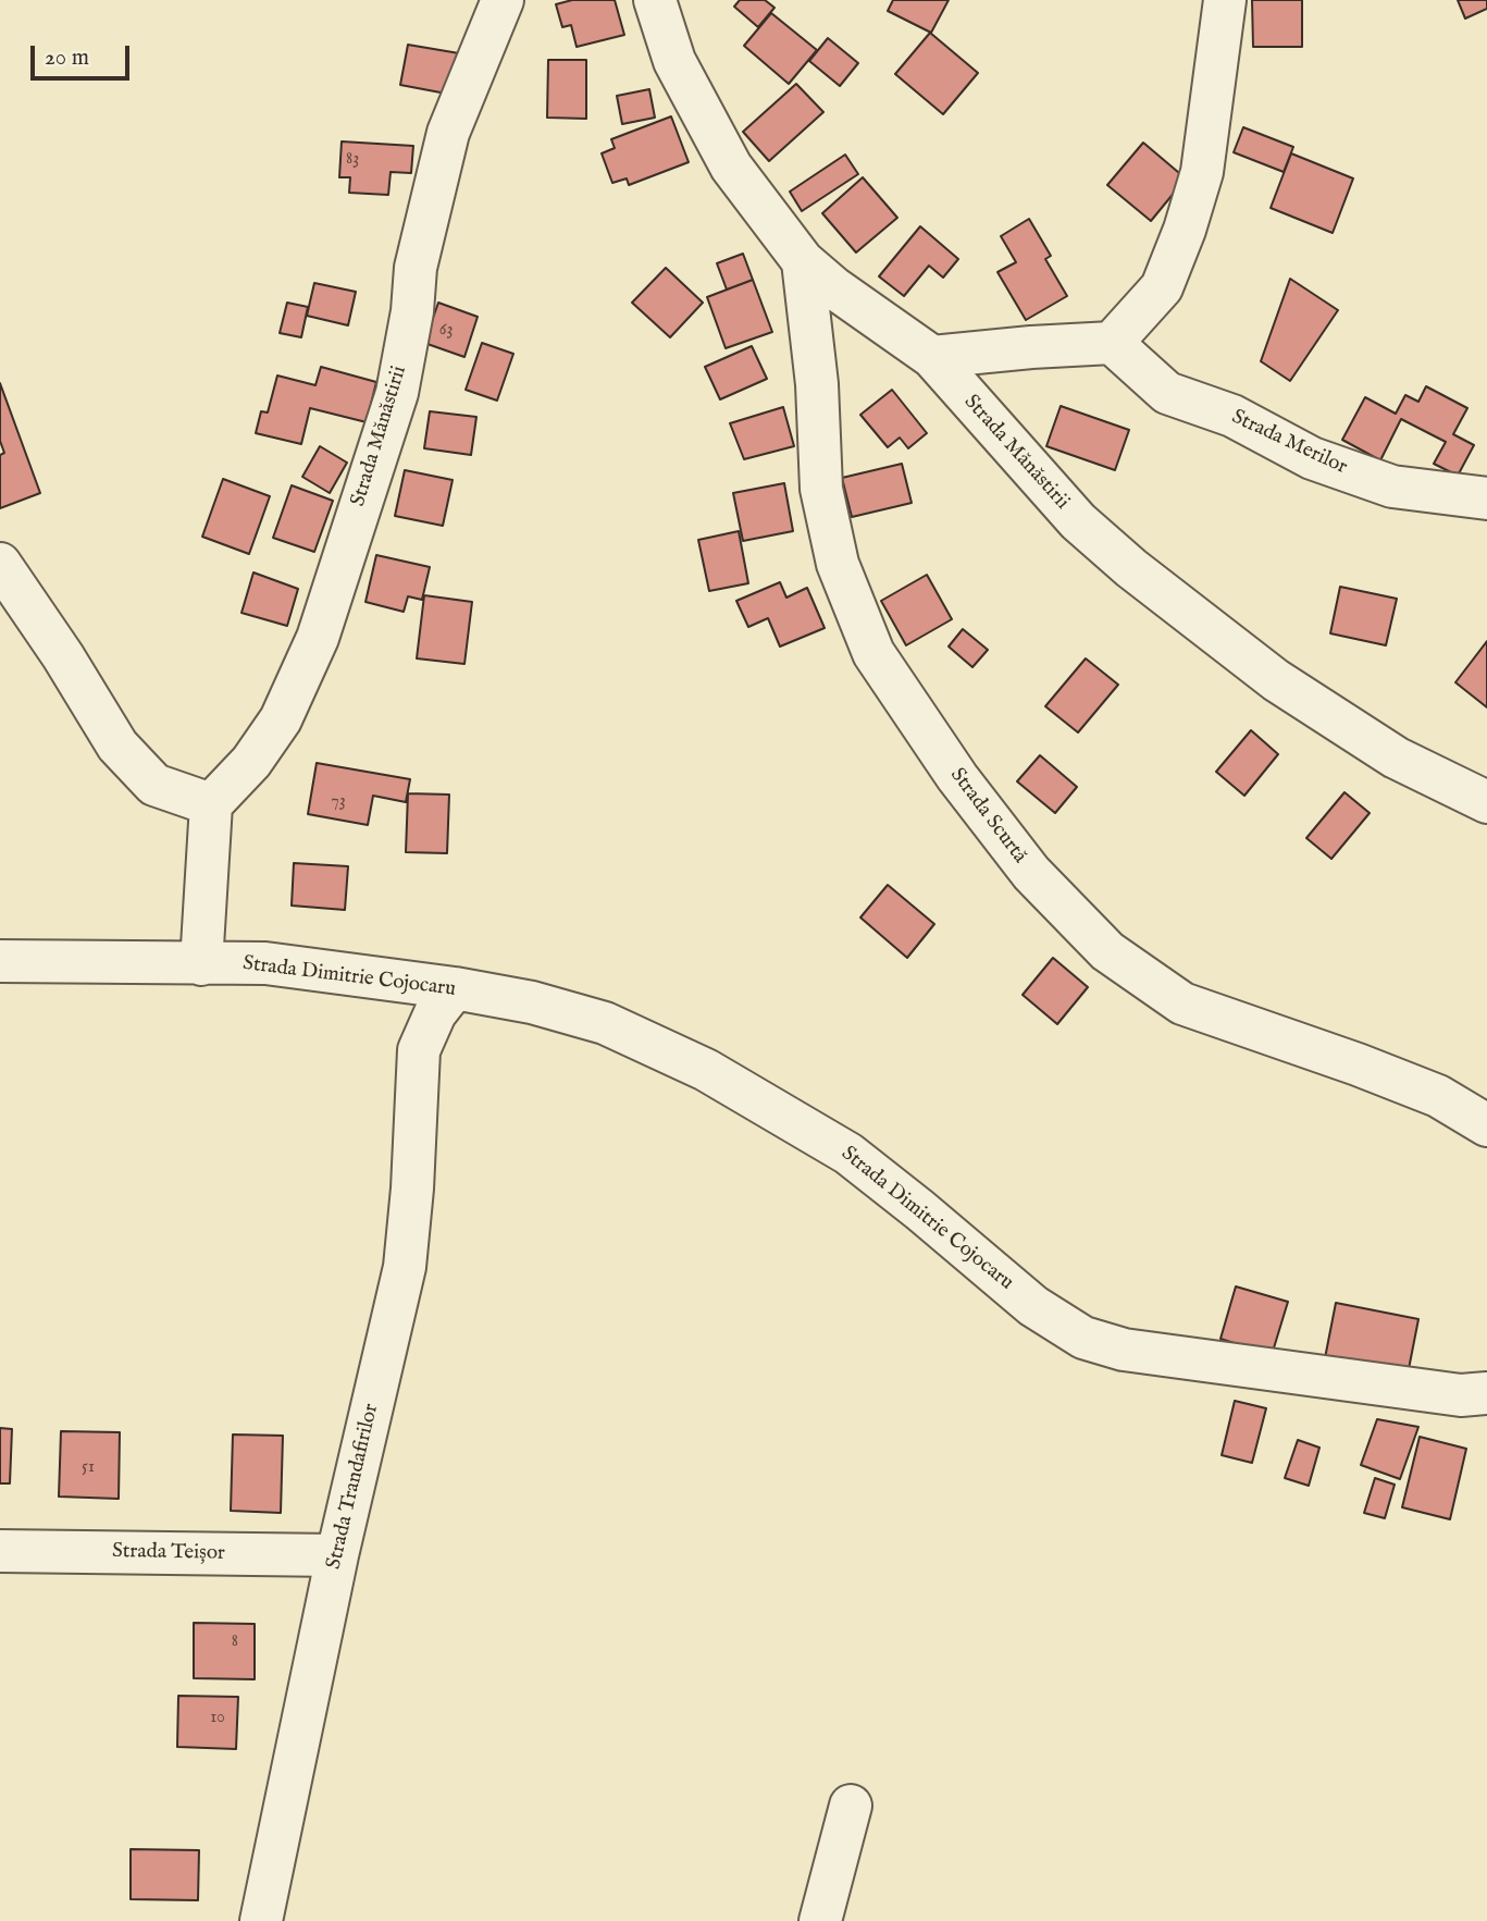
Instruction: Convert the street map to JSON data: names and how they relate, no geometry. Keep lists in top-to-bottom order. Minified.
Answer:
{"streets":{"street":["Strada Mănăstirii","Strada Merilor","Strada Scurtă","Strada Dimitrie Cojocaru","Strada Trandafirilor","Strada Teișor"]},"crossings":[["Strada Mănăstirii","Strada Scurtă"],["Strada Dimitrie Cojocaru","Strada Trandafirilor"],["Strada Trandafirilor","Strada Teișor"]],"house_numbers":["83","63","73","51","8","10"],"scale_bar":"20 m"}
